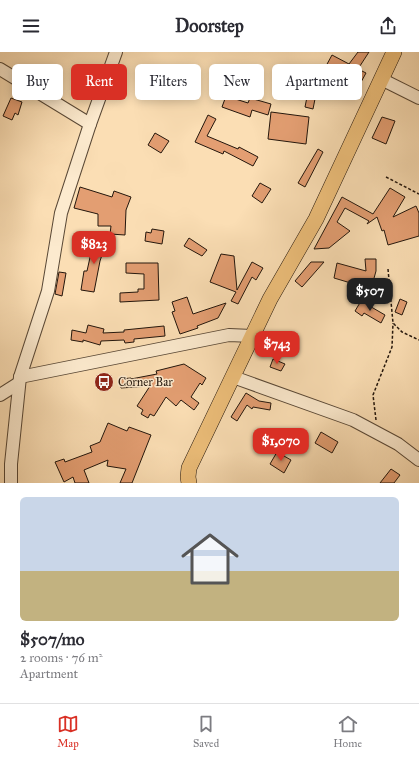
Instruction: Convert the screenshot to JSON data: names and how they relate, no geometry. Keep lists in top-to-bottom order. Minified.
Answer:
{"places":{"bus stop":["Corner Bar"]},"page":{"header":"Doorstep","chip":["Buy","Rent","Filters","New","Apartment"],"price":["$823","$507","$743","$1,070"],"list":[{"name":"$507/mo","note":"2 rooms · 76 m² · Apartment"}],"tabs":["Map","Saved","Home"]}}
